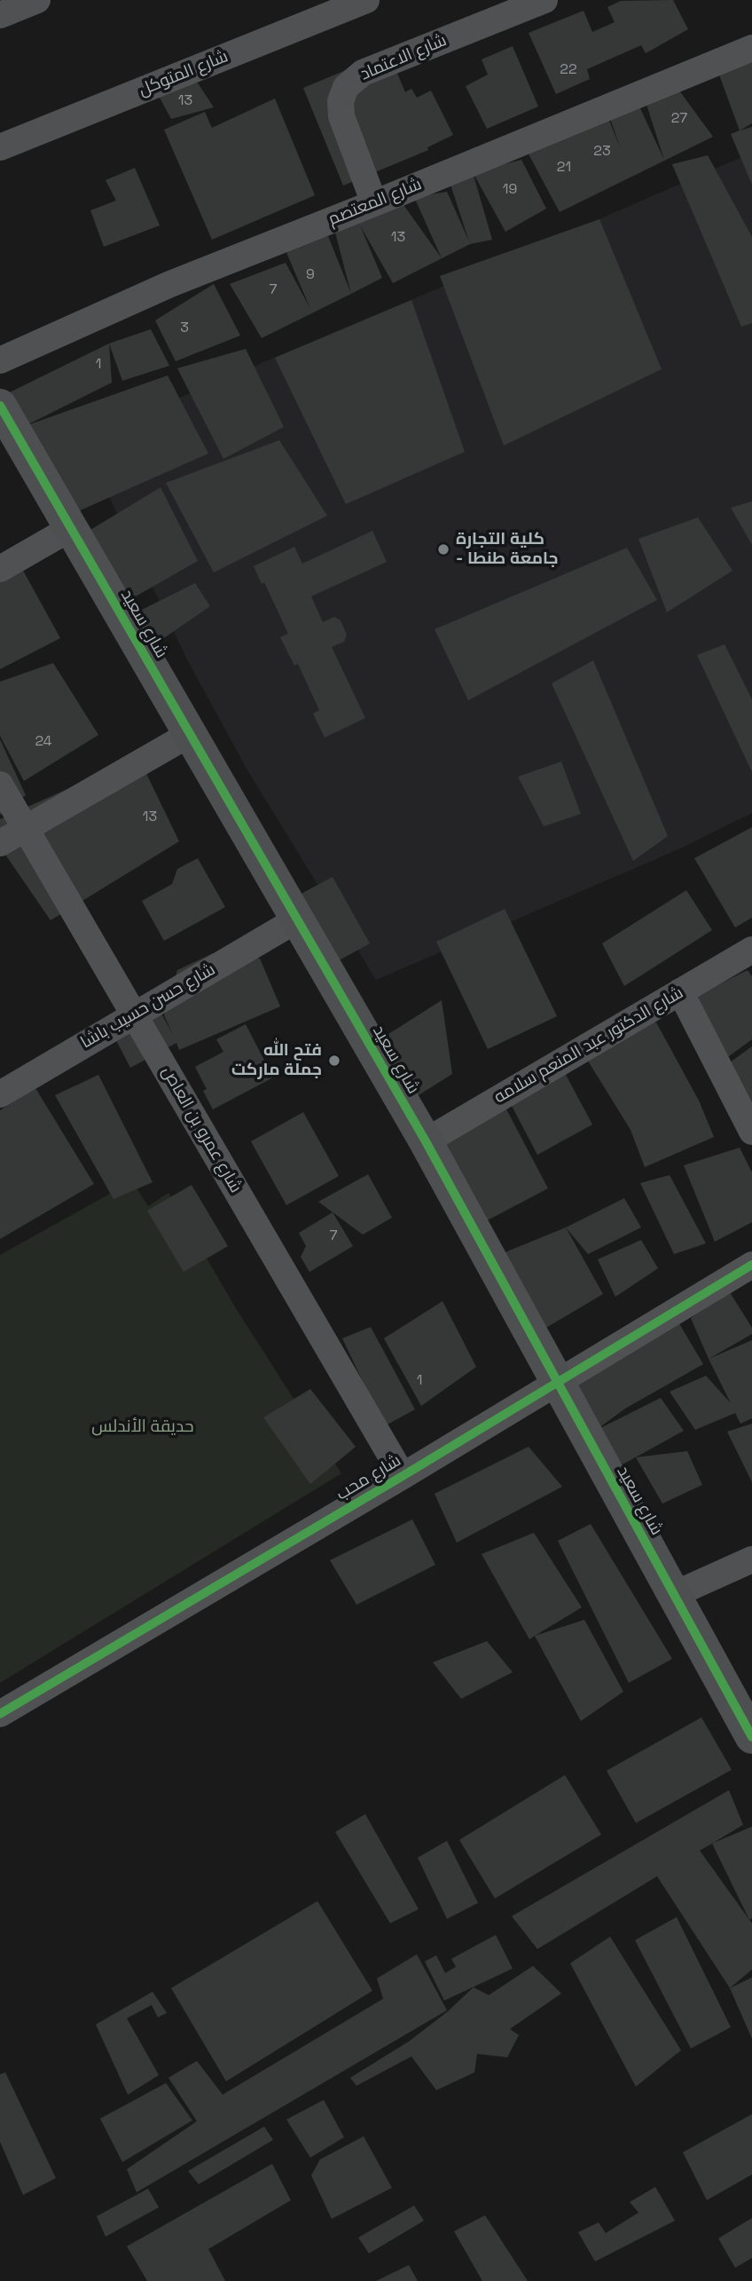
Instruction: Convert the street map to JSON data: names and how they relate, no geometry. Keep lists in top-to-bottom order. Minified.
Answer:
{"streets":{"street":["شارع الاعتماد","شارع المتوكل","شارع المعتصم","شارع سعيد","شارع حسن حسيب باشا","شارع الدكتور عبد المنعم سلامه","شارع عمرو بن العاص","شارع محب"]},"crossings":[["شارع الاعتماد","شارع المعتصم"],["شارع سعيد","شارع حسن حسيب باشا"],["شارع سعيد","شارع الدكتور عبد المنعم سلامه"],["شارع سعيد","شارع محب"],["شارع حسن حسيب باشا","شارع عمرو بن العاص"],["شارع عمرو بن العاص","شارع محب"]],"parks":["حديقة الأندلس"],"places":["كلية التجارة - جامعة طنطا","فتح الله جملة ماركت"],"house_numbers":["22","13","27","23","21","19","13","9","7","3","1","24","13","7","1"]}
